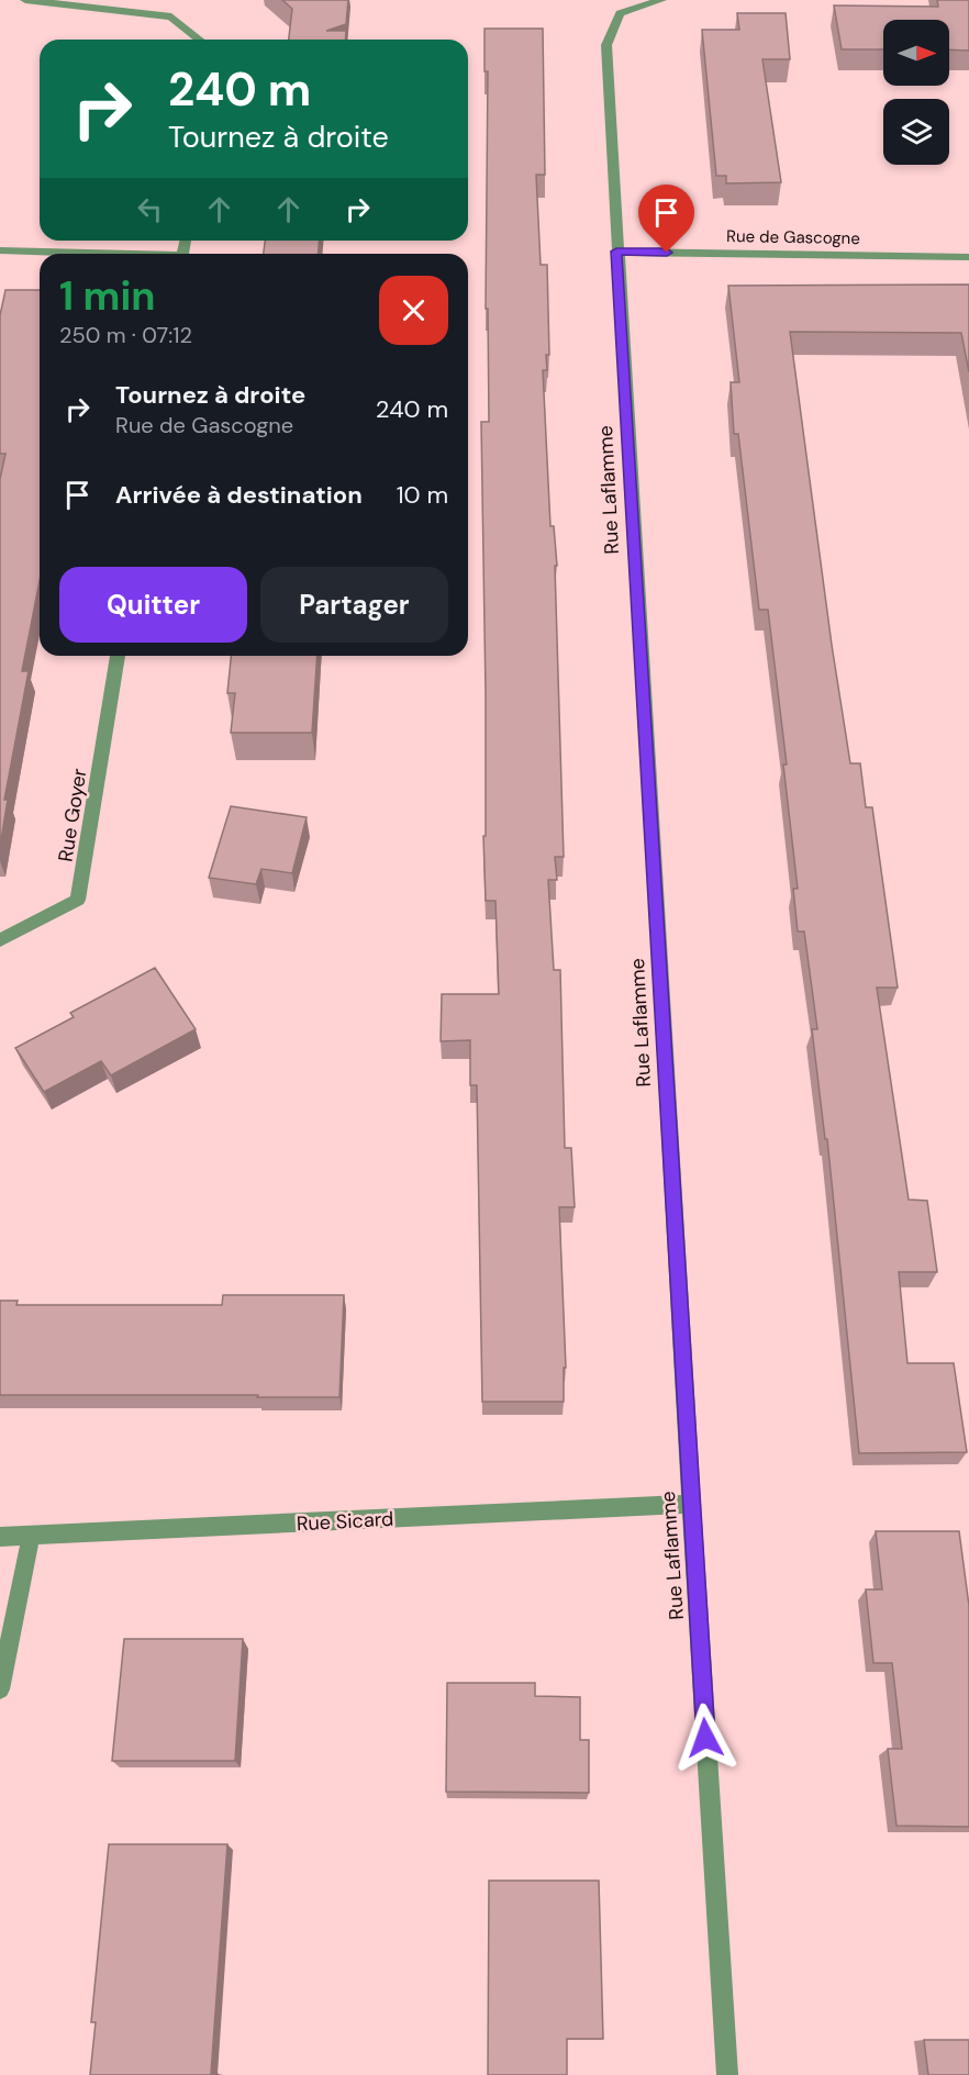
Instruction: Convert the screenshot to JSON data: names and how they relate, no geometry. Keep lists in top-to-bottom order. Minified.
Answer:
{"streets":{"street":["Rue de Gascogne","Rue Laflamme","Rue Goyer","Rue Sicard"]},"crossings":[["Rue de Gascogne","Rue Laflamme"],["Rue Laflamme","Rue Sicard"]],"north":"right","page":{"turn":["240 m","Tournez à droite"],"heading":["1 min","250 m · 07:12"],"list":[{"name":"Tournez à droite","note":"Rue de Gascogne","value":"240 m"},{"name":"Arrivée à destination","value":"10 m"}],"buttons":["Quitter","Partager"]}}
